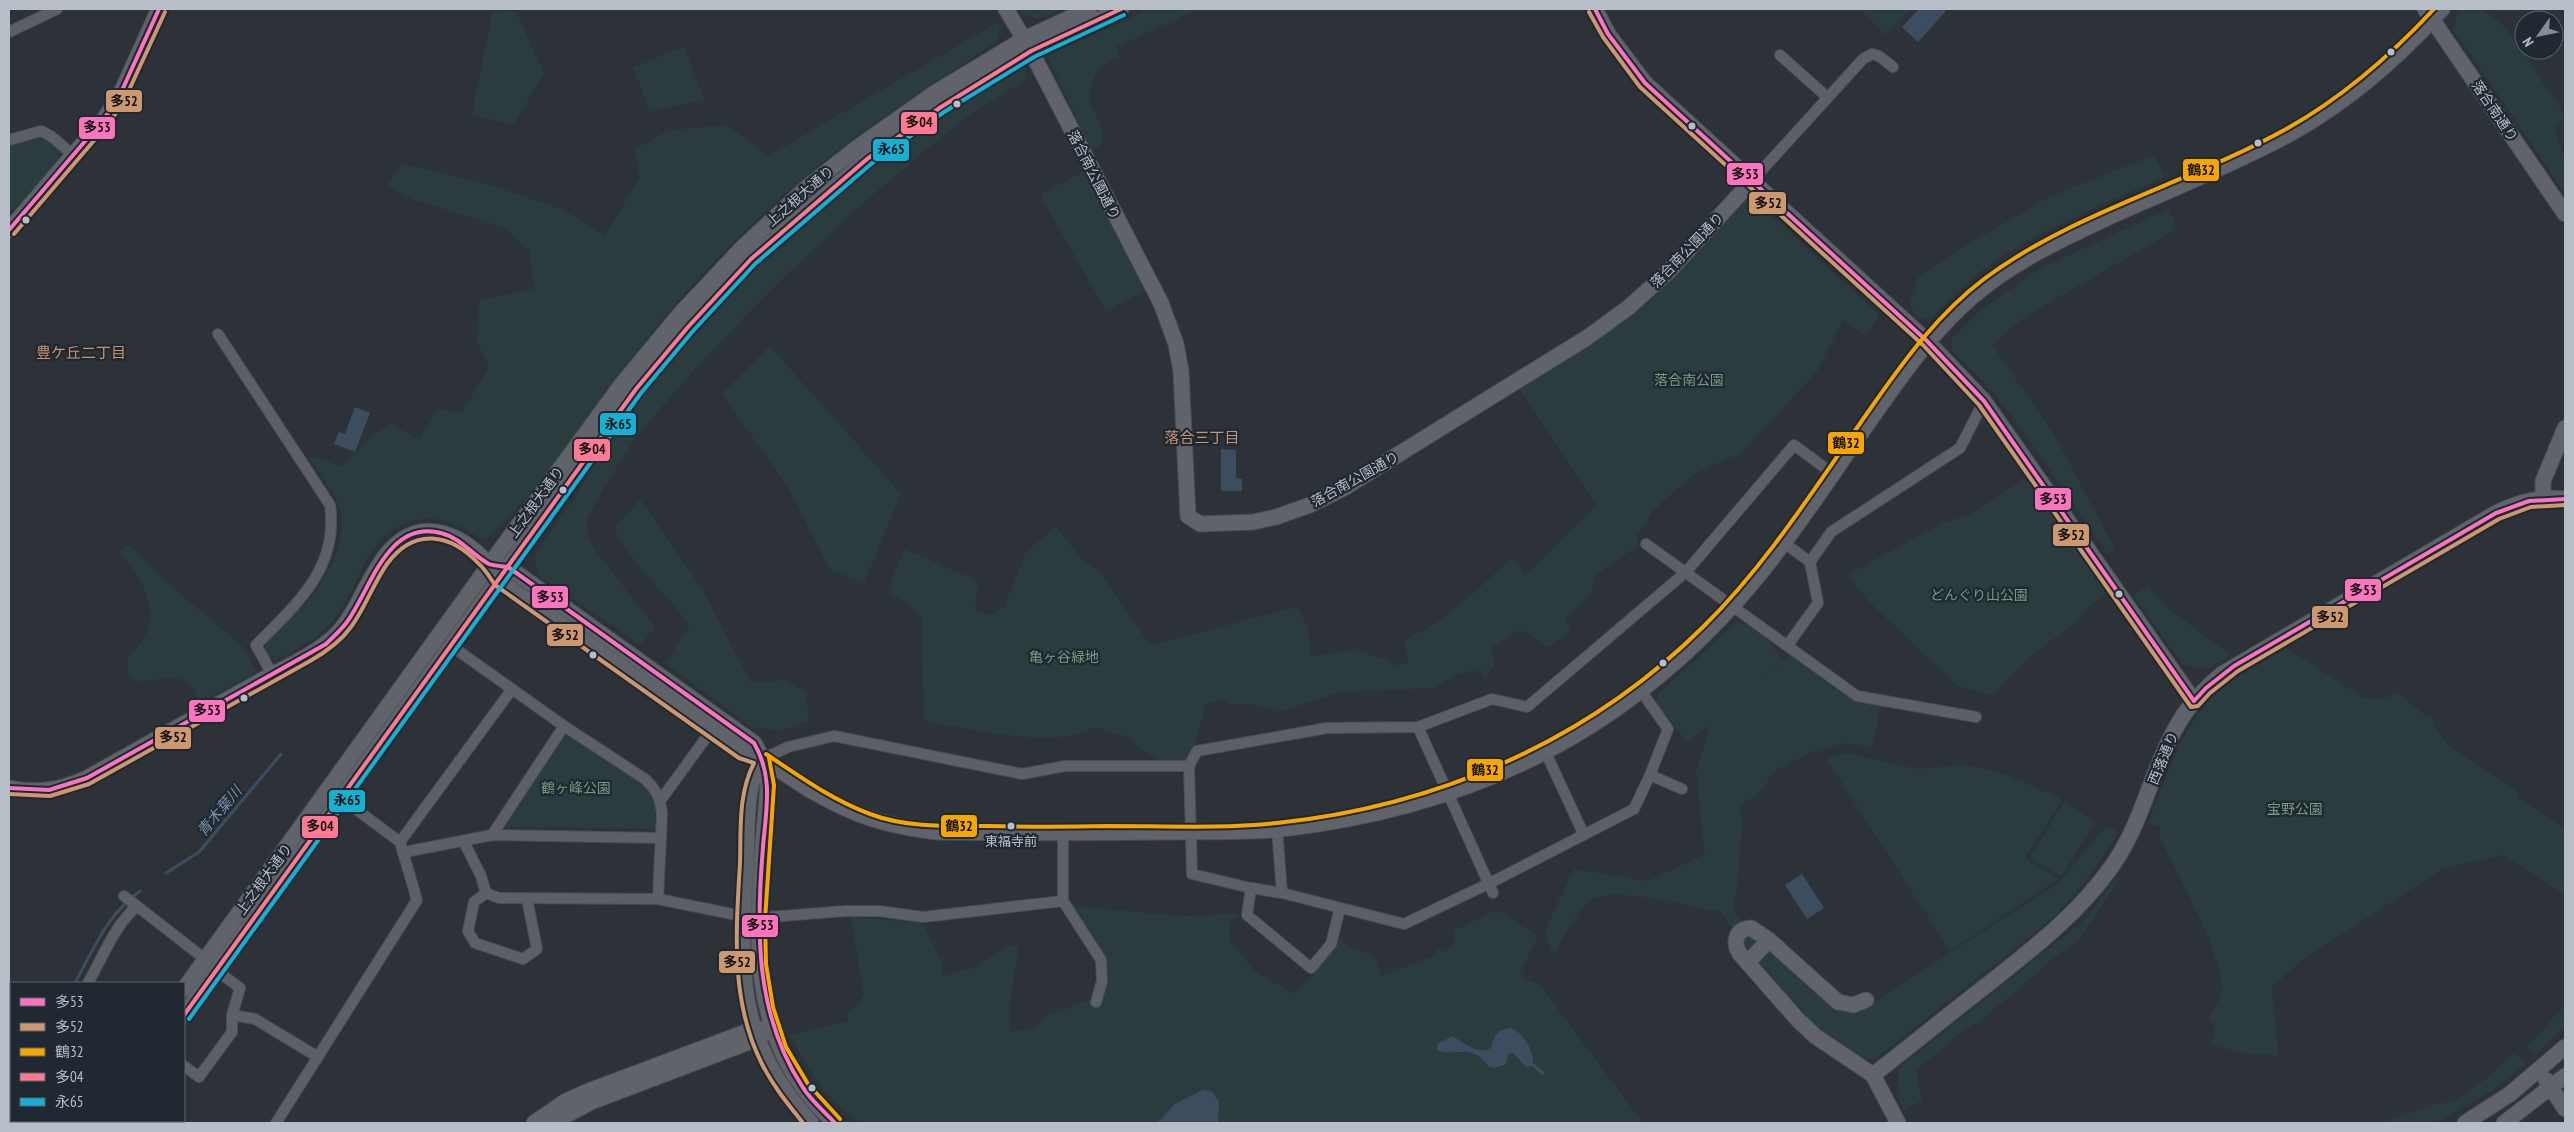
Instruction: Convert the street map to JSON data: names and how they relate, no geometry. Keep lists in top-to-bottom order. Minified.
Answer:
{"streets":{"street":["落合南通り","落合南公園通り","上之根大通り","西落通り"]},"crossings":[["落合南公園通り","上之根大通り"]],"districts":["豊ケ丘二丁目","落合三丁目"],"water":["青木葉川"],"parks":["落合南公園","どんぐり山公園","亀ヶ谷緑地","鶴ヶ峰公園","宝野公園"],"places":["東福寺前"],"lines":["transit line 多53","transit line 鶴32","transit line 多04","transit line 多52","transit line 永65"],"legend":["多53","多52","鶴32","多04","永65"],"north":"bottom left"}
